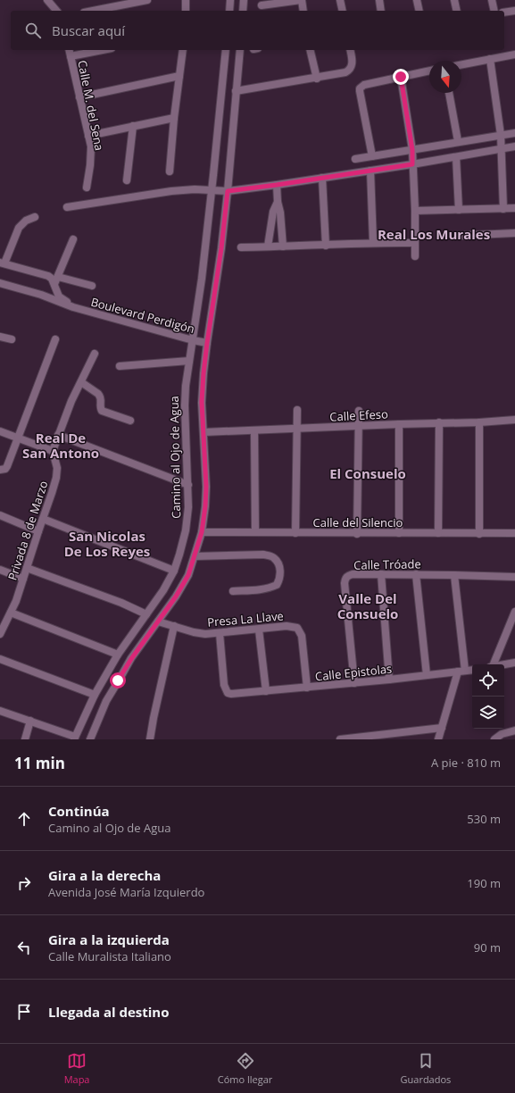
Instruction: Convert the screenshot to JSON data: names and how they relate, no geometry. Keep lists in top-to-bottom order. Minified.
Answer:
{"streets":{"street":["Calle M. del Sena","Boulevard Perdigón","Calle Efeso","Camino al Ojo de Agua","Calle del Silencio","Privada 8 de Marzo","Calle Tróade","Presa La Llave","Calle Epistolas"]},"crossings":[["Boulevard Perdigón","Camino al Ojo de Agua"],["Calle Tróade","Calle Epistolas"],["Presa La Llave","Calle Epistolas"]],"districts":["Real Los Murales","Real De San Antono","El Consuelo","San Nicolas De Los Reyes","Valle Del Consuelo"],"north":"bottom","page":{"search":"Buscar aquí","heading":["11 min","A pie · 810 m"],"list":[["Continúa","Camino al Ojo de Agua","530 m"],["Gira a la derecha","Avenida José María Izquierdo","190 m"],["Gira a la izquierda","Calle Muralista Italiano","90 m"],"Llegada al destino"],"nav":["Mapa","Cómo llegar","Guardados"]}}
